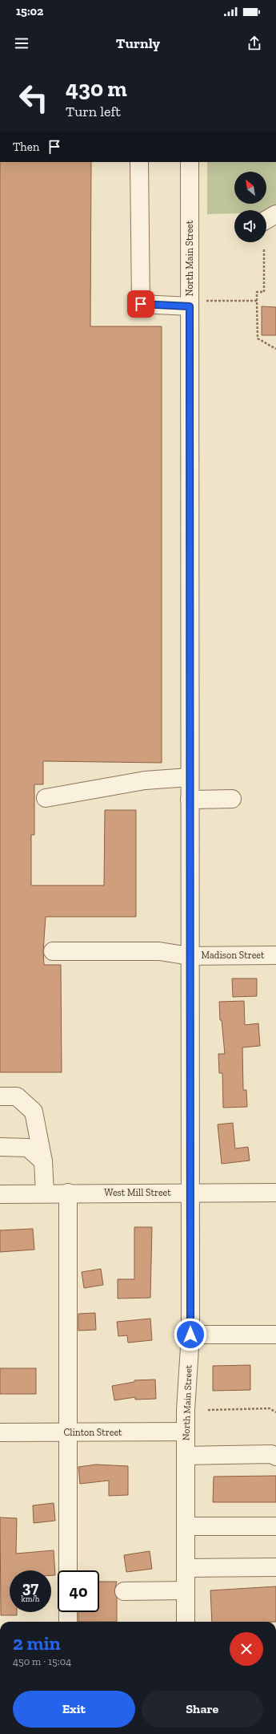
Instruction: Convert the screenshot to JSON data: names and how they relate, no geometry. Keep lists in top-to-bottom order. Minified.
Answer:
{"streets":{"street":["North Main Street","Madison Street","West Mill Street","Clinton Street"]},"crossings":[["North Main Street","Madison Street"],["North Main Street","West Mill Street"],["North Main Street","Clinton Street"]],"north":"top left","page":{"status":"15:02","header":"Turnly","turn":["430 m","Turn left"],"then":"Then","speed":"37 km/h","limit":"40","heading":["2 min","450 m · 15:04"],"buttons":["Exit","Share"]}}
